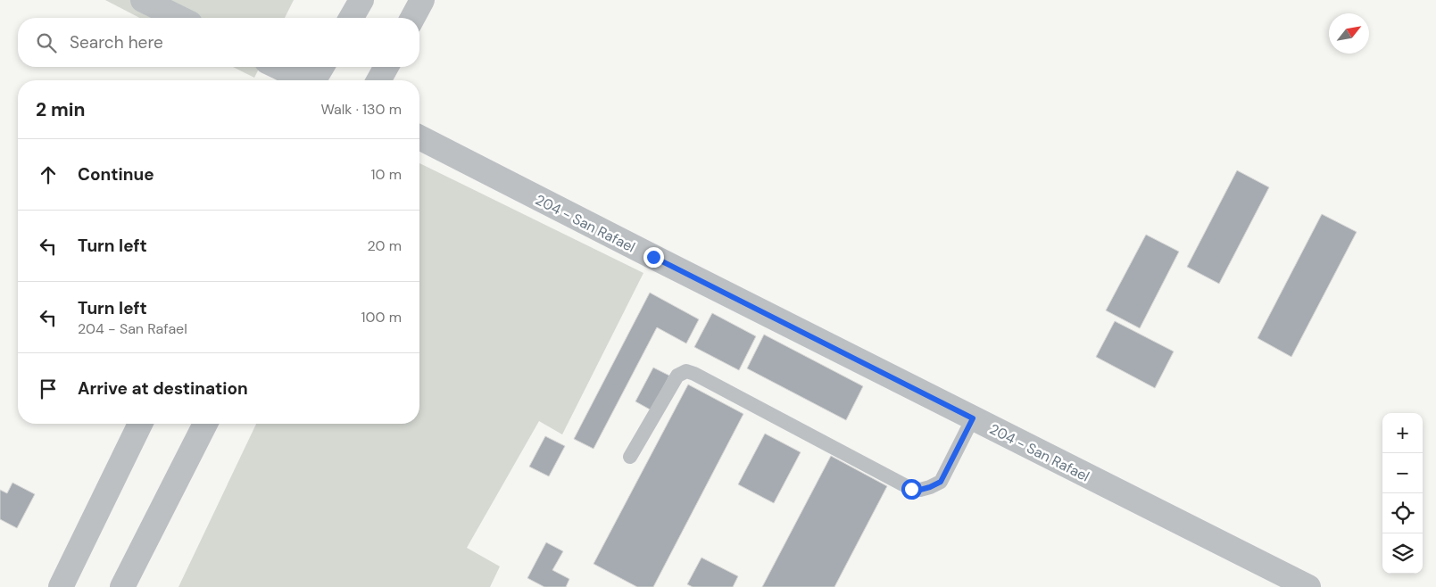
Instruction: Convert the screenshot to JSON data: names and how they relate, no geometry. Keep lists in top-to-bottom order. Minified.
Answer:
{"streets":{"street":["204 - San Rafael"]},"north":"top right","page":{"search":"Search here","heading":["2 min","Walk · 130 m"],"list":[["Continue","10 m"],["Turn left","20 m"],["Turn left","204 - San Rafael","100 m"],"Arrive at destination"],"map_buttons":["+","−"]}}
